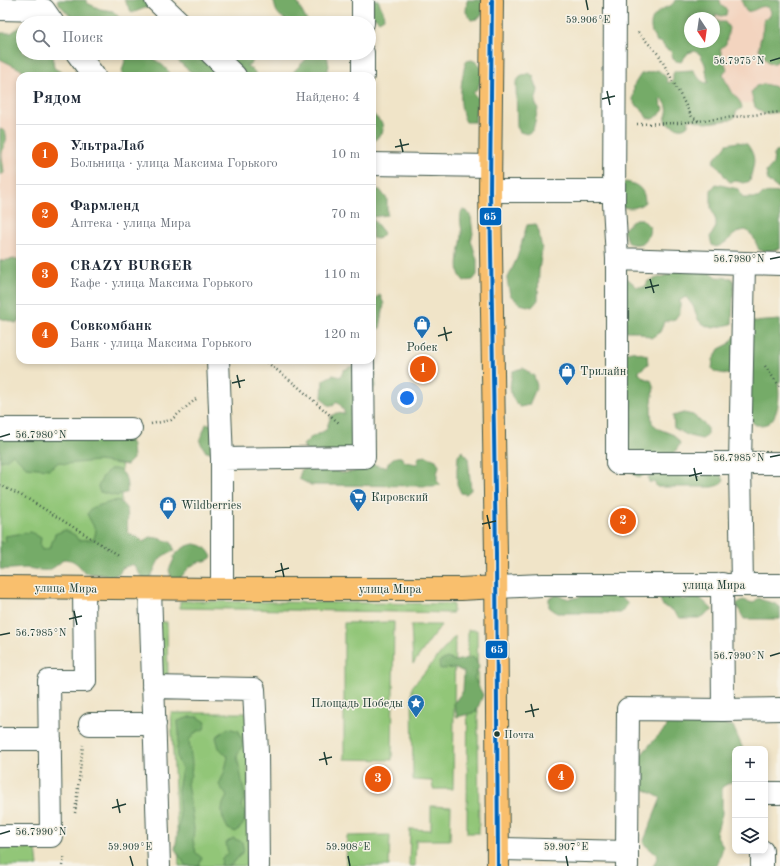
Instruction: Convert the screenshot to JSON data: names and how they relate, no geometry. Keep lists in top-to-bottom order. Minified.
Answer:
{"streets":{"main road":["улица Мира"]},"places":{"shop":["Робек","Трилайн","Wildberries"],"supermarket":["Кировский"],"place":["Площадь Победы"],"other":["Почта"]},"lines":["transit line 65"],"north":"bottom","page":{"search":"Поиск","heading":["Рядом","Найдено: 4"],"list":[{"mark":"1","name":"УльтраЛаб","note":"Больница · улица Максима Горького","value":"10 m"},{"mark":"2","name":"Фармленд","note":"Аптека · улица Мира","value":"70 m"},{"mark":"3","name":"CRAZY BURGER","note":"Кафе · улица Максима Горького","value":"110 m"},{"mark":"4","name":"Совкомбанк","note":"Банк · улица Максима Горького","value":"120 m"}],"pins":["1","2","4","3"],"map_buttons":["+","−"]},"coordinates":["59.906°E","56.7975°N","56.7980°N","56.7985°N","56.7990°N","59.909°E","59.908°E","59.907°E"]}
